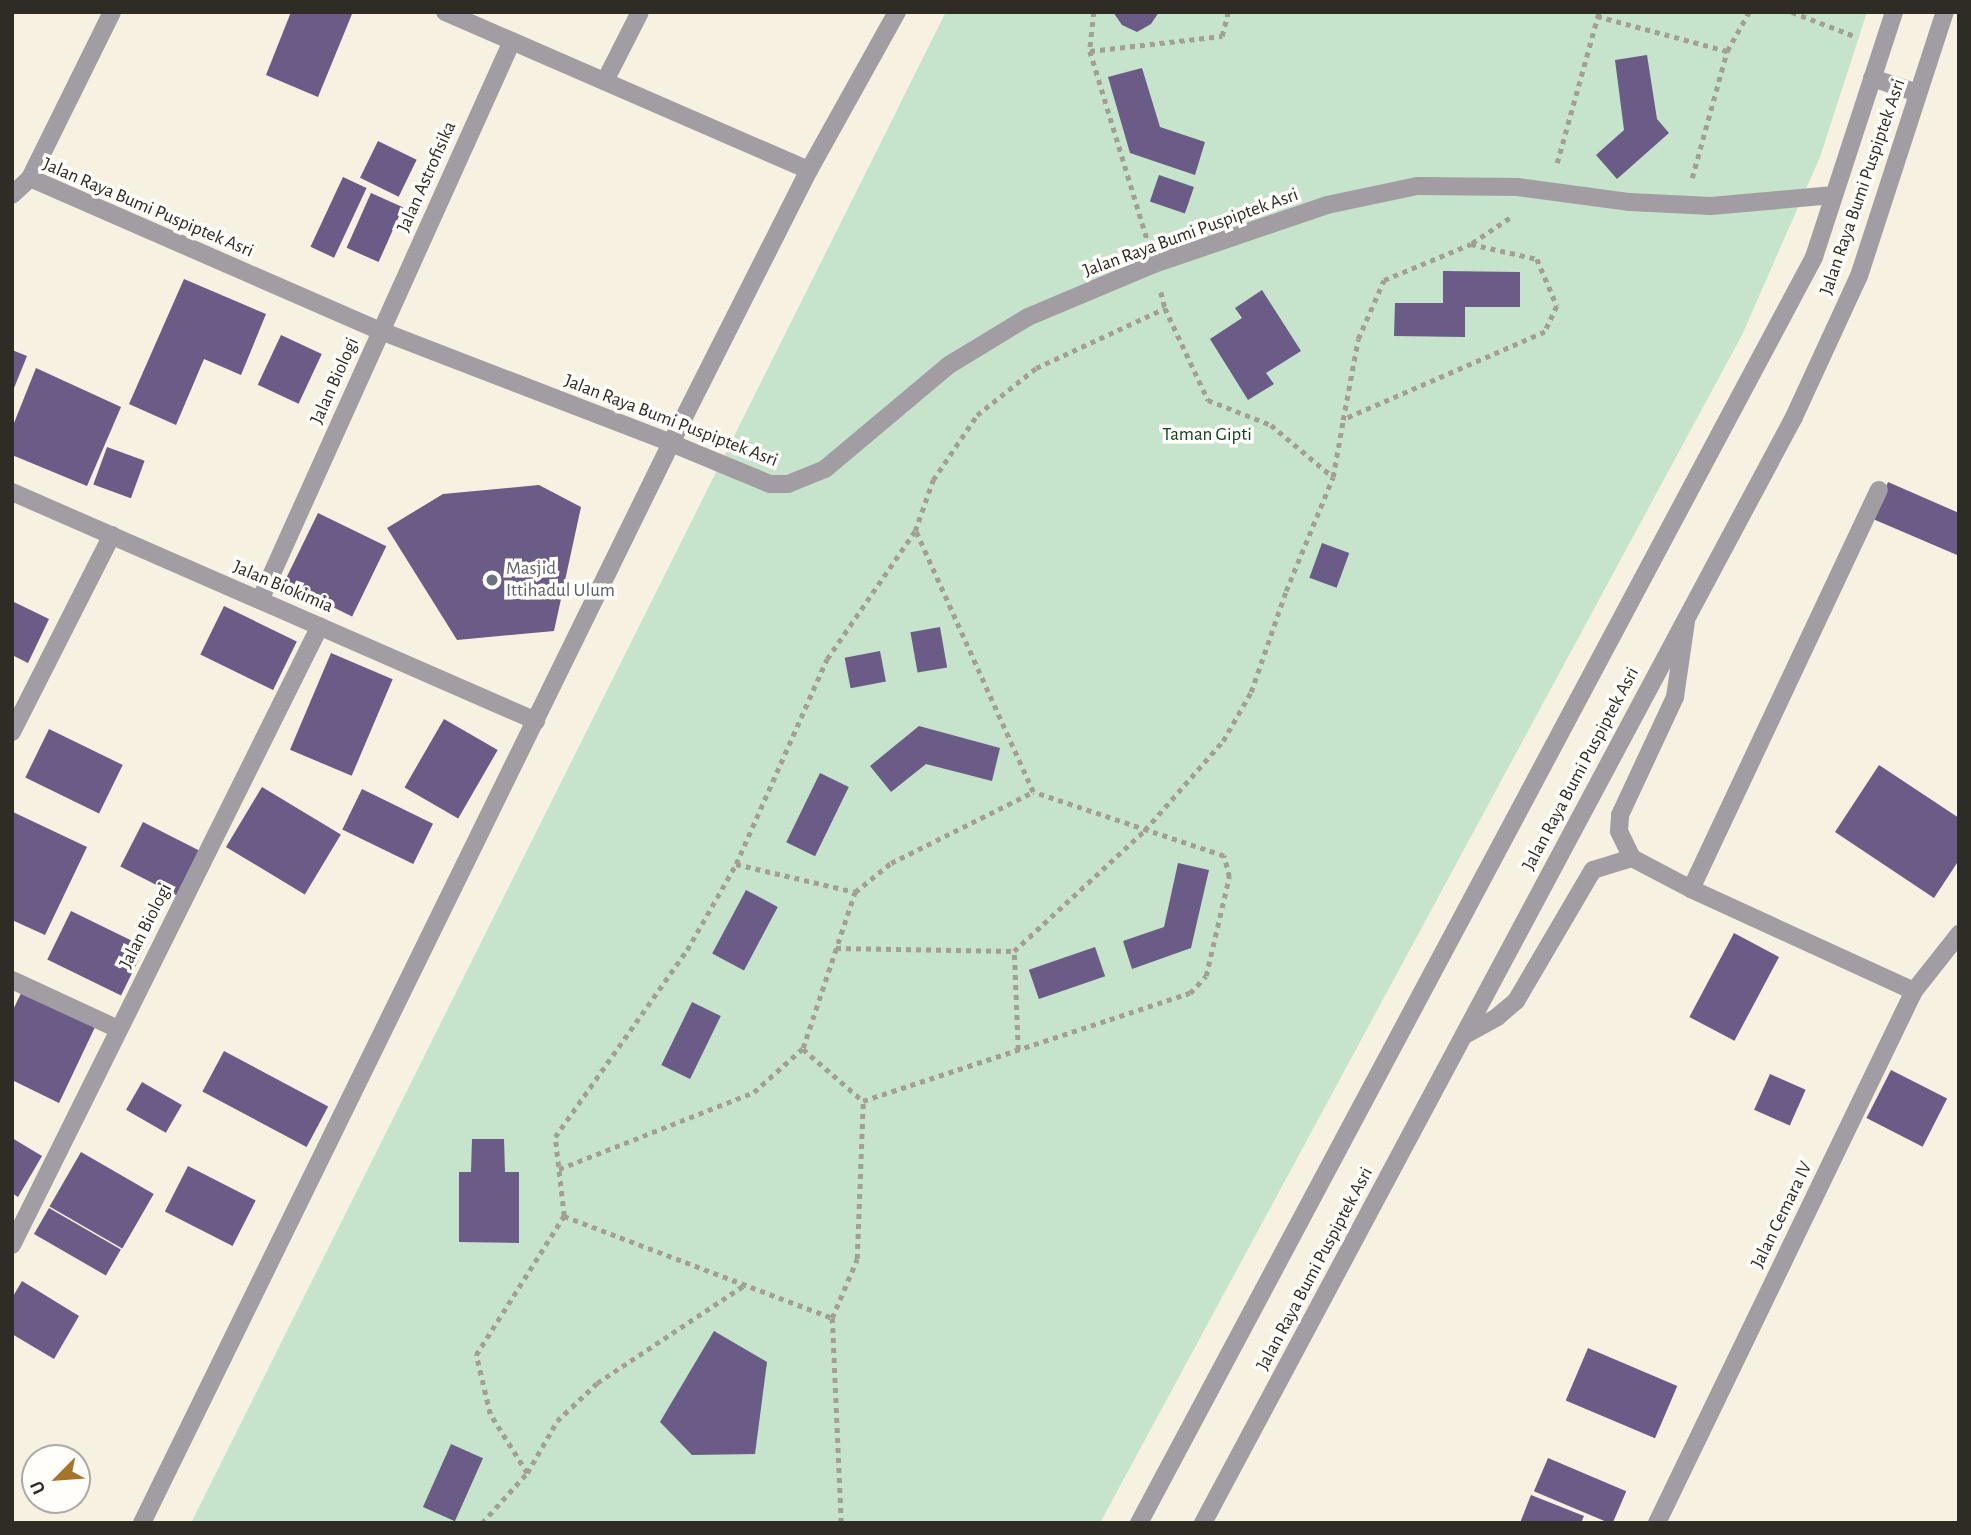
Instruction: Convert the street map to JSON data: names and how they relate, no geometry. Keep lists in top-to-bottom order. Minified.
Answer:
{"streets":{"street":["Jalan Astrofisika","Jalan Raya Bumi Puspiptek Asri","Jalan Biologi","Jalan Biokimia","Jalan Cemara IV"]},"crossings":[["Jalan Astrofisika","Jalan Raya Bumi Puspiptek Asri"],["Jalan Astrofisika","Jalan Biologi"],["Jalan Raya Bumi Puspiptek Asri","Jalan Biologi"],["Jalan Biologi","Jalan Biokimia"]],"parks":["Taman Gipti"],"places":["Masjid Ittihadul Ulum"],"north":"bottom left"}
